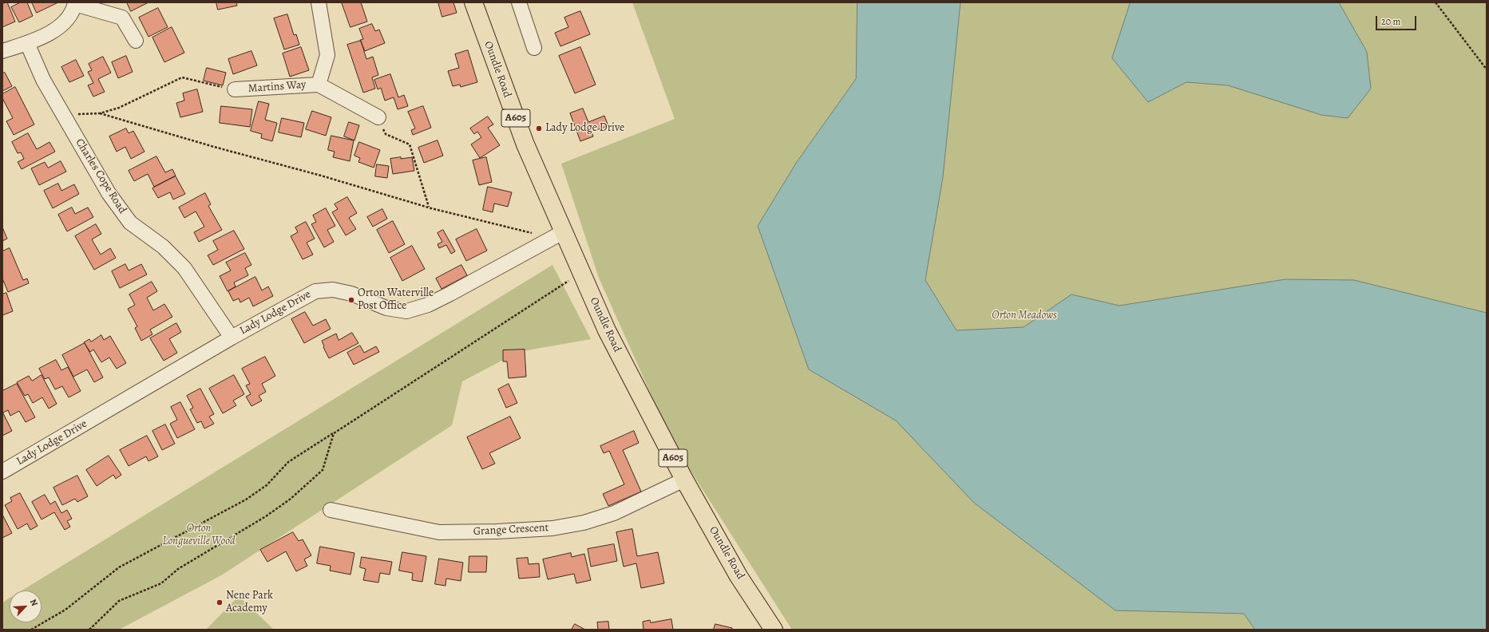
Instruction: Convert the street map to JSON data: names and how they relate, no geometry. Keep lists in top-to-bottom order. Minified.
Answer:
{"streets":{"main road":["Oundle Road","A605"],"street":["Martins Way","Charles Cope Road","Lady Lodge Drive","Grange Crescent"]},"crossings":[["Oundle Road","Lady Lodge Drive"],["Oundle Road","Grange Crescent"],["Charles Cope Road","Lady Lodge Drive"]],"parks":["Orton Meadows","Orton Longueville Wood"],"places":["Lady Lodge Drive","Orton Waterville Post Office","Nene Park Academy"],"scale_bar":"20 m","north":"top right"}
